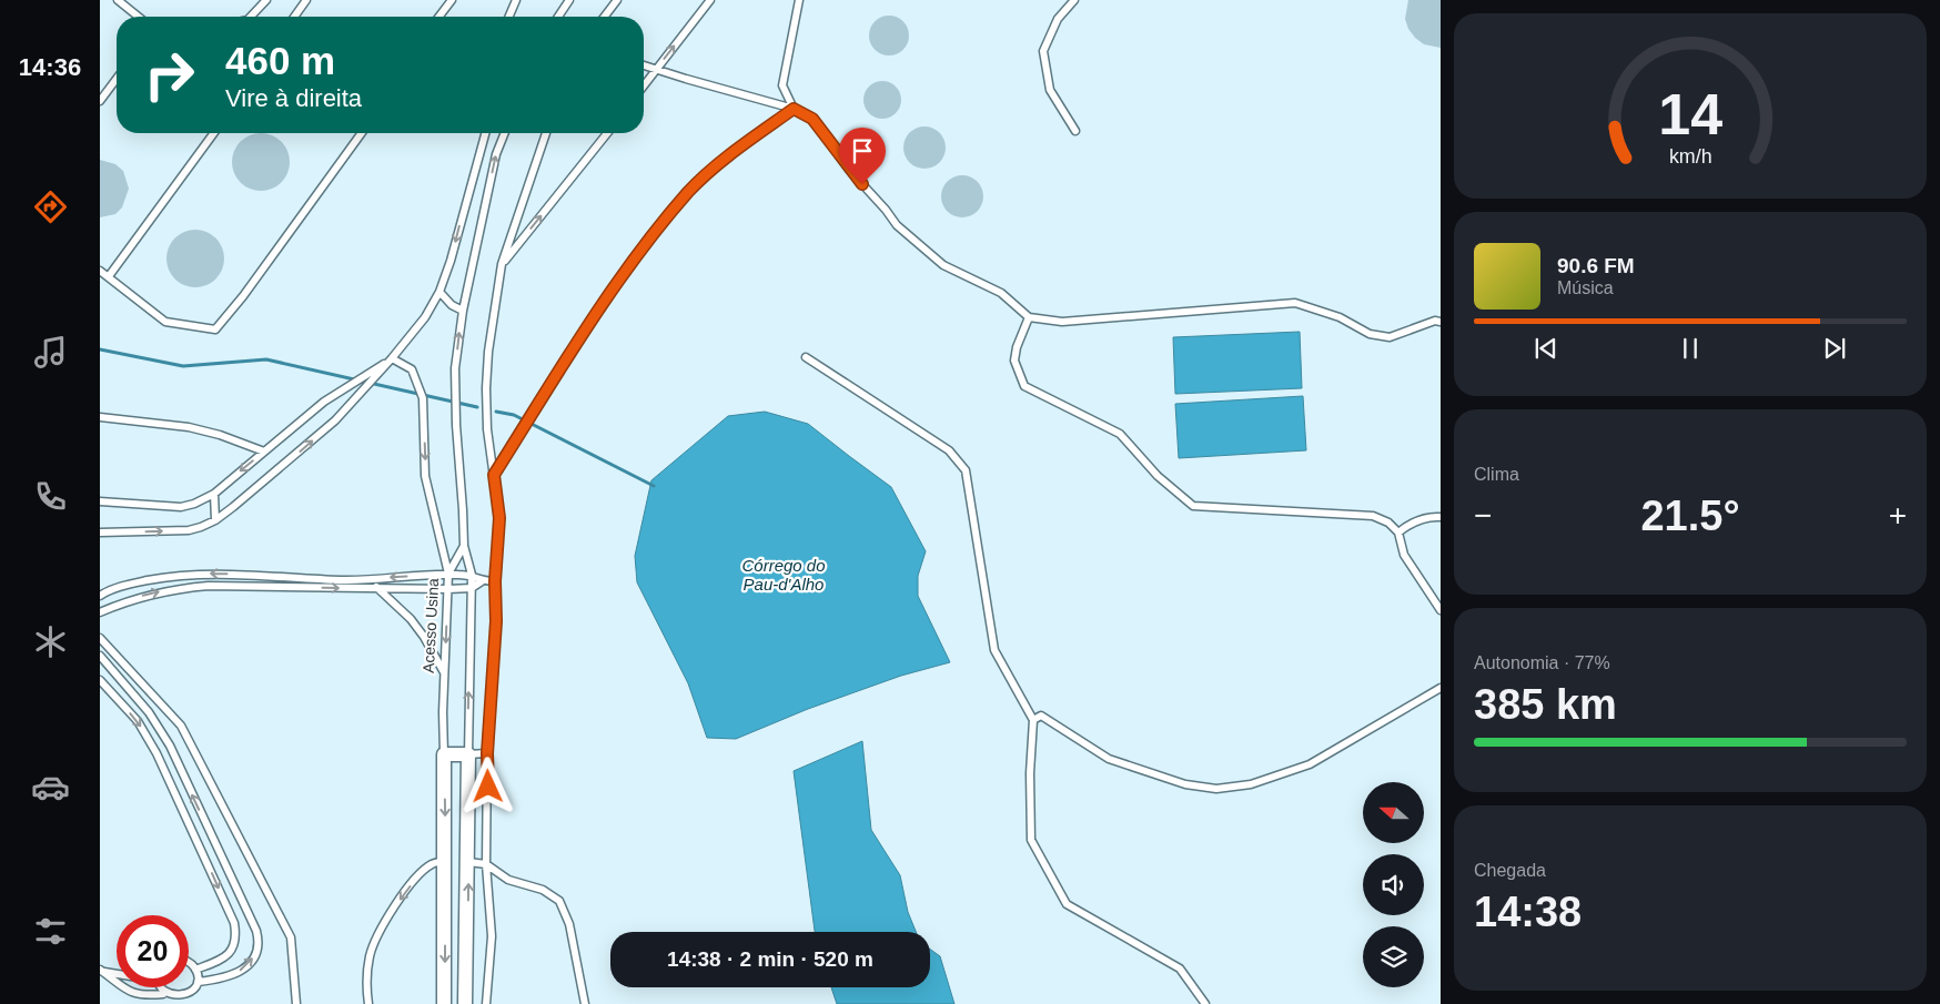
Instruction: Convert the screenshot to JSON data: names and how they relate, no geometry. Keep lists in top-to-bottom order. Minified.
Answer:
{"streets":{"street":["Acesso Usina"]},"water":["Córrego do Pau-d'Alho"],"north":"left","page":{"tabs":"14:36","turn":["460 m","Vire à direita"],"song":["90.6 FM","Música"],"tile":["Clima",["Autonomia · 77%","385 km"],["Chegada","14:38"]],"heat":["−","21.5°","+"],"limit":"20","trip":"14:38 · 2 min · 520 m","gauge":["14","km/h"]}}
